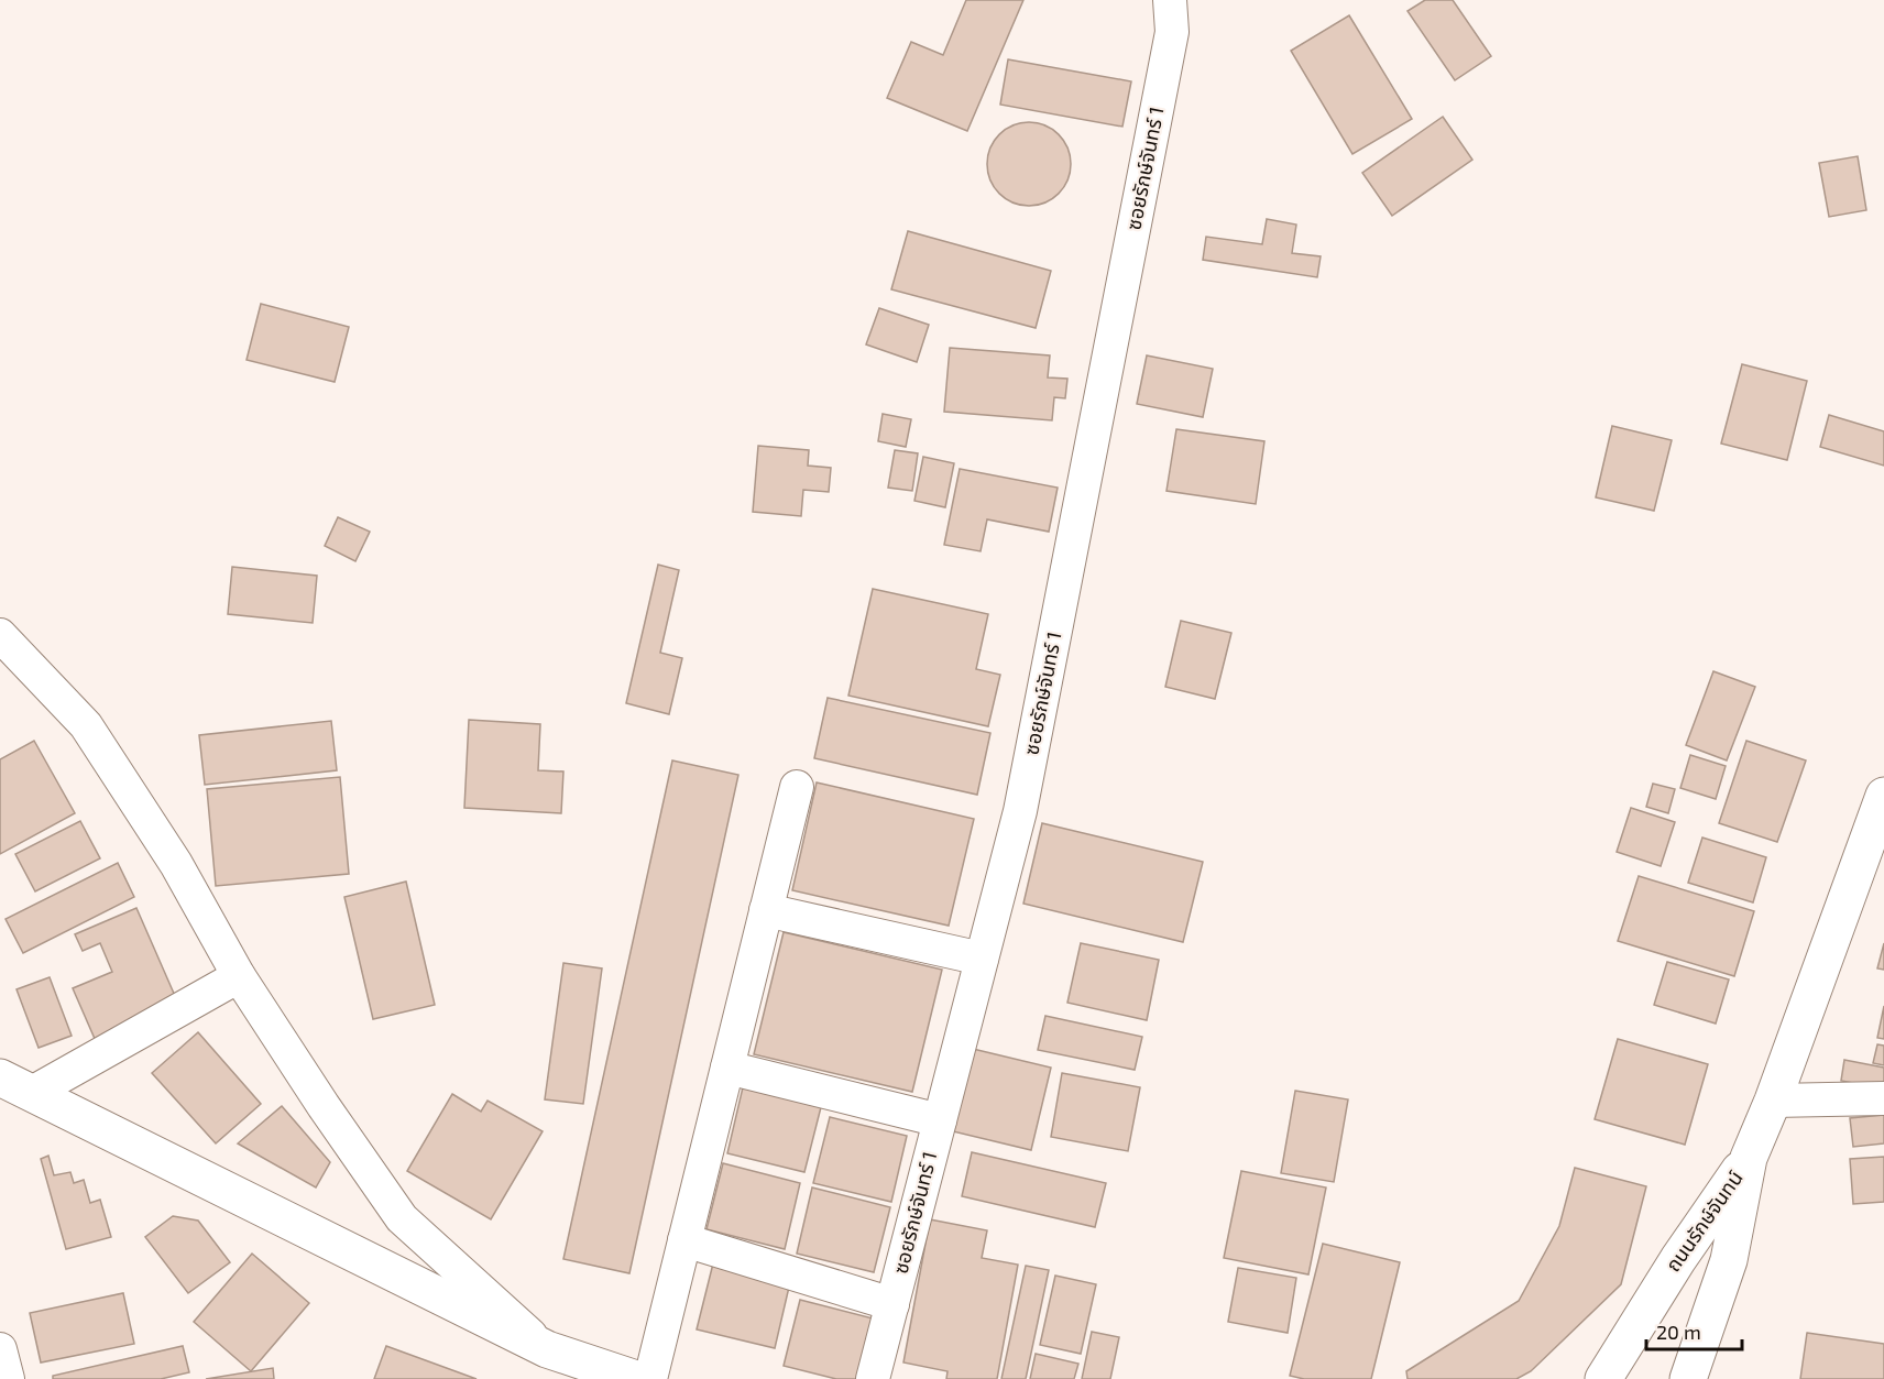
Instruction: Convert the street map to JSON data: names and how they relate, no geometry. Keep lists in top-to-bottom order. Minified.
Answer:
{"streets":{"main road":["ถนนรักษ์จันทน์"],"street":["ซอยรักษ์จันทร์ 1"]},"scale_bar":"20 m"}
